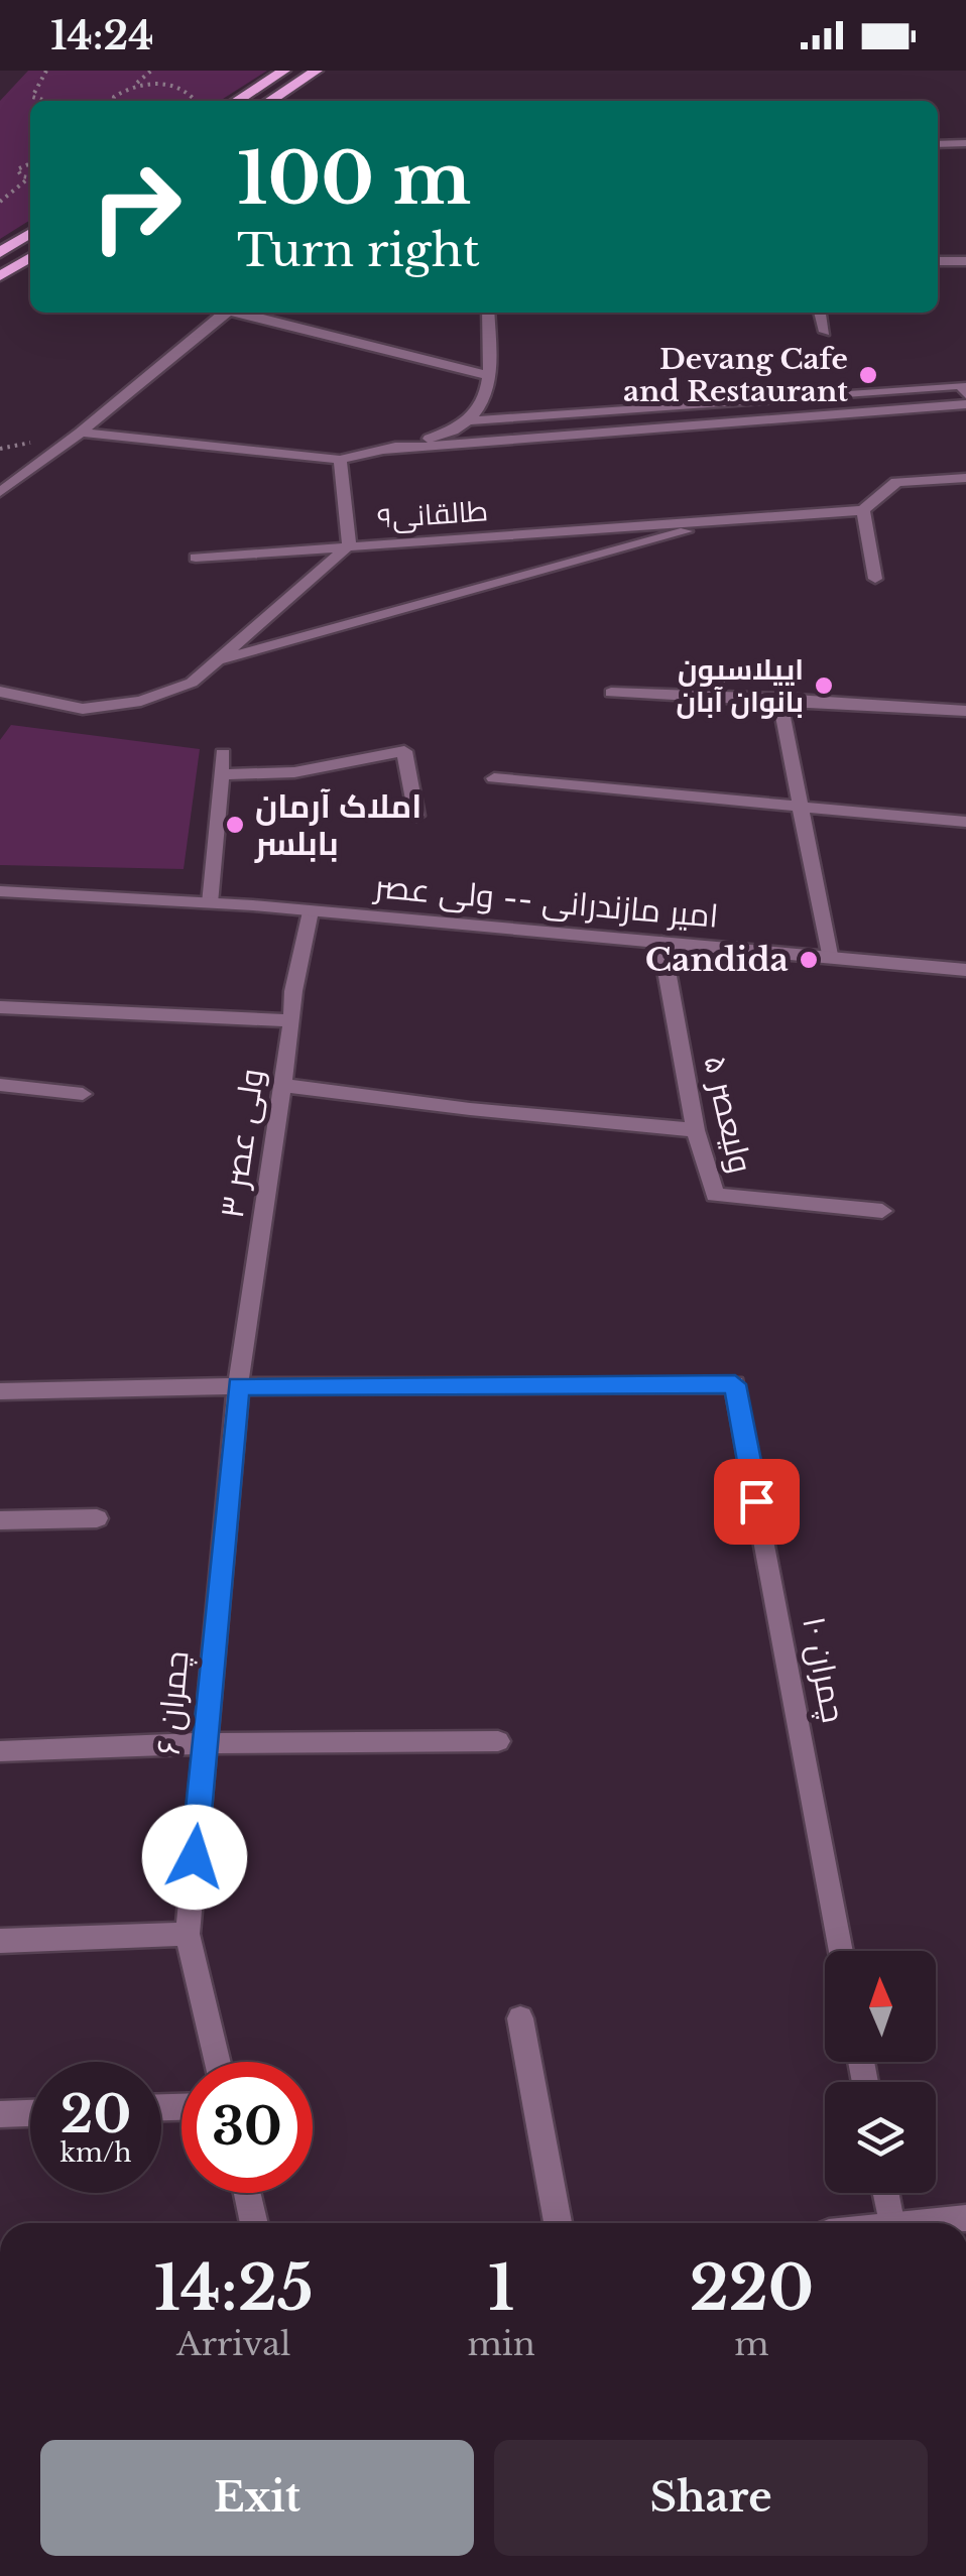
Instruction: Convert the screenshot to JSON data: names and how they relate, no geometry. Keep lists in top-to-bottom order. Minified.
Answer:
{"streets":{"street":["طالقانی۹","امیر مازندرانی -- ولی عصر","ولیعصر ۵","ولی عصر ۳","چمران ۱۰","چمران ۶"]},"crossings":[["امیر مازندرانی -- ولی عصر","ولیعصر ۵"],["امیر مازندرانی -- ولی عصر","ولی عصر ۳"],["ولی عصر ۳","چمران ۱۰"],["ولی عصر ۳","چمران ۶"],["چمران ۱۰","چمران ۶"]],"places":["Devang Cafe and Restaurant","اپیلاسیون بانوان آبان","املاک آرمان بابلسر","Candida"],"north":"top","page":{"status":"14:24","turn":["100 m","Turn right"],"speed":"20 km/h","limit":"30","eta":["14:25","Arrival","1","min","220","m"],"buttons":["Exit","Share"]}}
